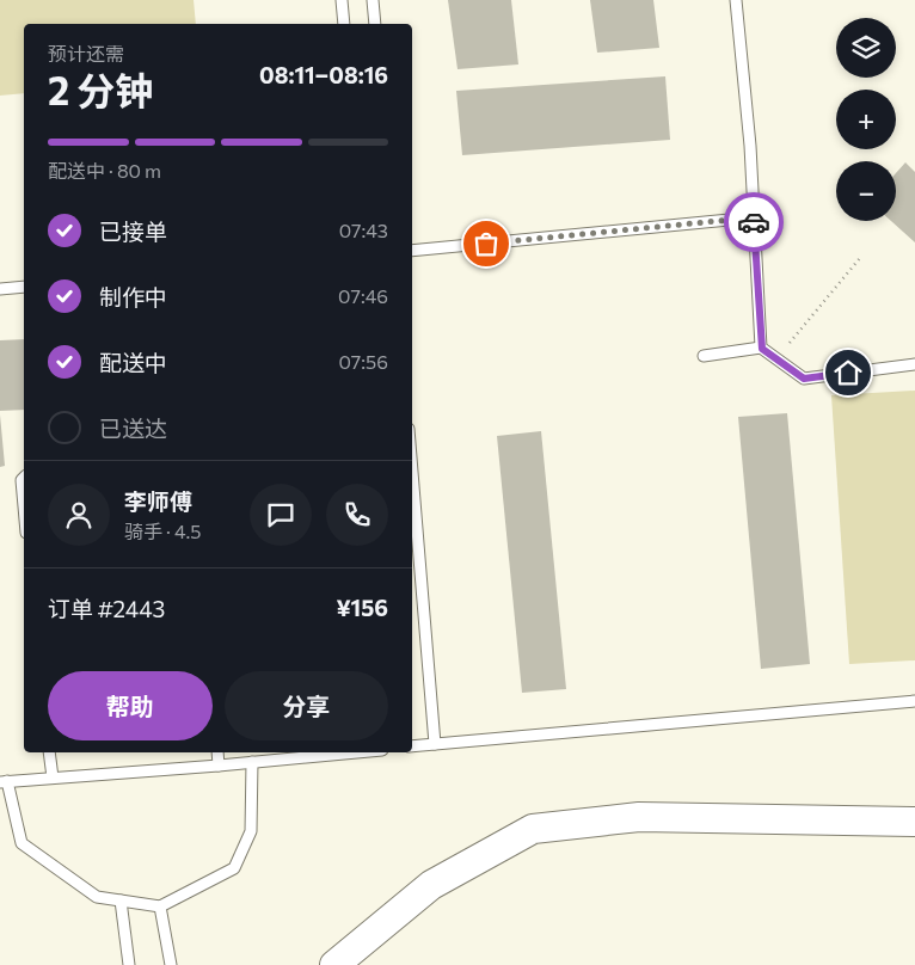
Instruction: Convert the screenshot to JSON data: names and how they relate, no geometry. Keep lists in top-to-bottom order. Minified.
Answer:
{"page":{"map_buttons":["+","−"],"heading":["2 分钟","预计还需","08:11–08:16"],"panel":["李师傅","骑手 · 4.5","订单 #2443","¥156"],"bar":"配送中 · 80 m","list":[["已接单","07:43"],["制作中","07:46"],["配送中","07:56"],"已送达"],"buttons":["帮助","分享"]}}
